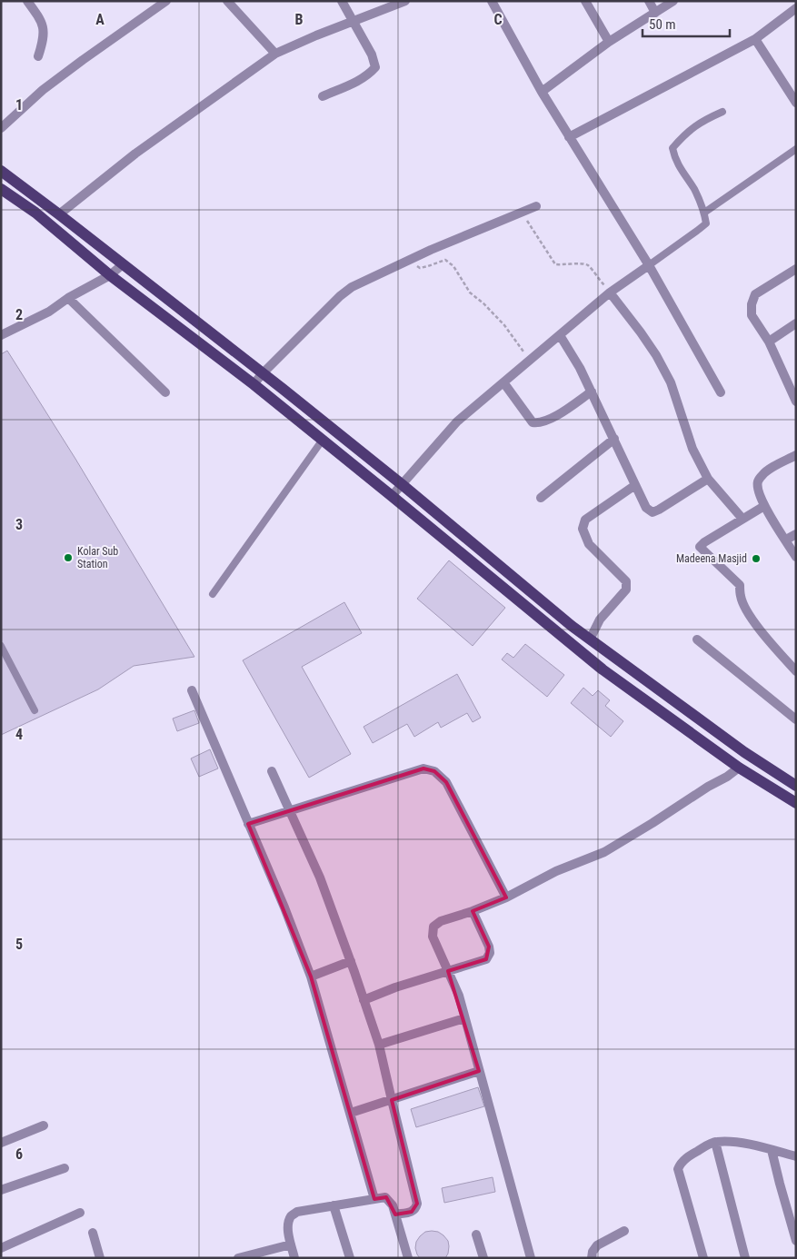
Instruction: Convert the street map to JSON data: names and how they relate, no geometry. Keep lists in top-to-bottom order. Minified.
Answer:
{"places":["Kolar Sub Station","Madeena Masjid"],"scale_bar":"50 m","grid":{"columns":["A","B","C"],"rows":["1","2","3","4","5","6"]}}
